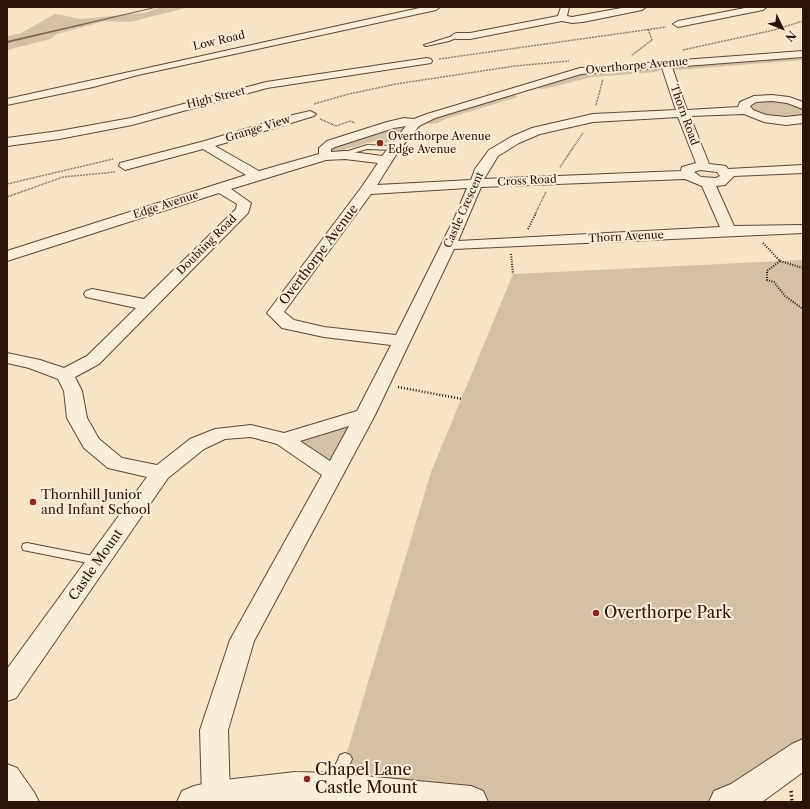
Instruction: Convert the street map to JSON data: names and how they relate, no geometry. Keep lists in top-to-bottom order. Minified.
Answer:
{"streets":{"street":["Low Road","Overthorpe Avenue","High Street","Thorn Road","Grange View","Cross Road","Edge Avenue","Castle Crescent","Thorn Avenue","Doubting Road","Castle Mount"]},"crossings":[["Overthorpe Avenue","Thorn Road"],["Overthorpe Avenue","Cross Road"],["Overthorpe Avenue","Edge Avenue"],["Overthorpe Avenue","Castle Crescent"],["Thorn Road","Castle Crescent"],["Grange View","Edge Avenue"],["Cross Road","Castle Crescent"],["Edge Avenue","Doubting Road"],["Castle Crescent","Thorn Avenue"]],"places":["Overthorpe Avenue Edge Avenue","Thornhill Junior and Infant School","Overthorpe Park","Chapel Lane Castle Mount"],"north":"bottom right"}
